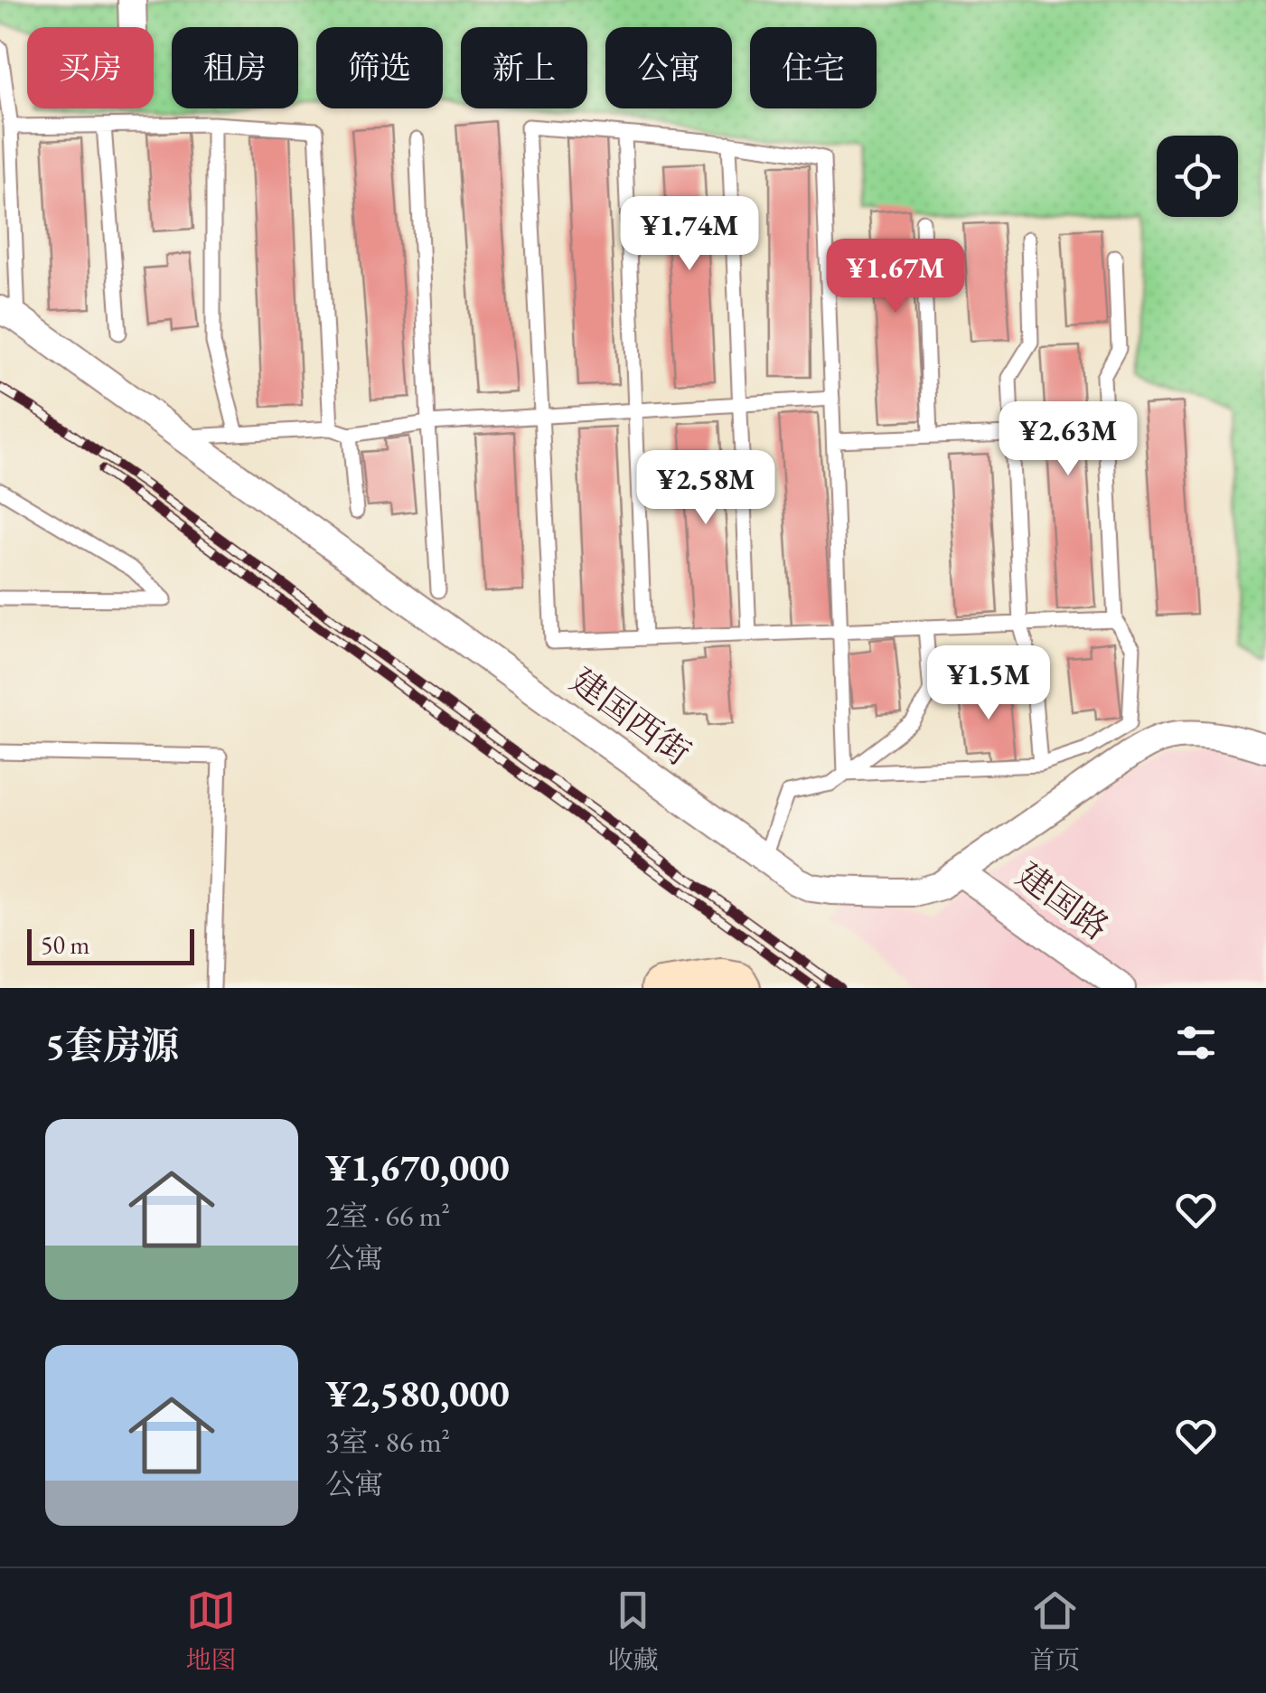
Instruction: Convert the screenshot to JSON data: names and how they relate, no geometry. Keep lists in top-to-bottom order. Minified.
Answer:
{"streets":{"street":["建国西街","建国路"]},"crossings":[["建国西街","建国路"]],"scale_bar":"50 m","page":{"chip":["买房","租房","筛选","新上","公寓","住宅"],"price":["¥1.74M","¥1.67M","¥2.63M","¥2.58M","¥1.5M"],"scale":"50 m","heading":"5套房源","list":[{"name":"¥1,670,000","note":"2室 · 66 m² · 公寓"},{"name":"¥2,580,000","note":"3室 · 86 m² · 公寓"}],"tabs":["地图","收藏","首页"]}}
